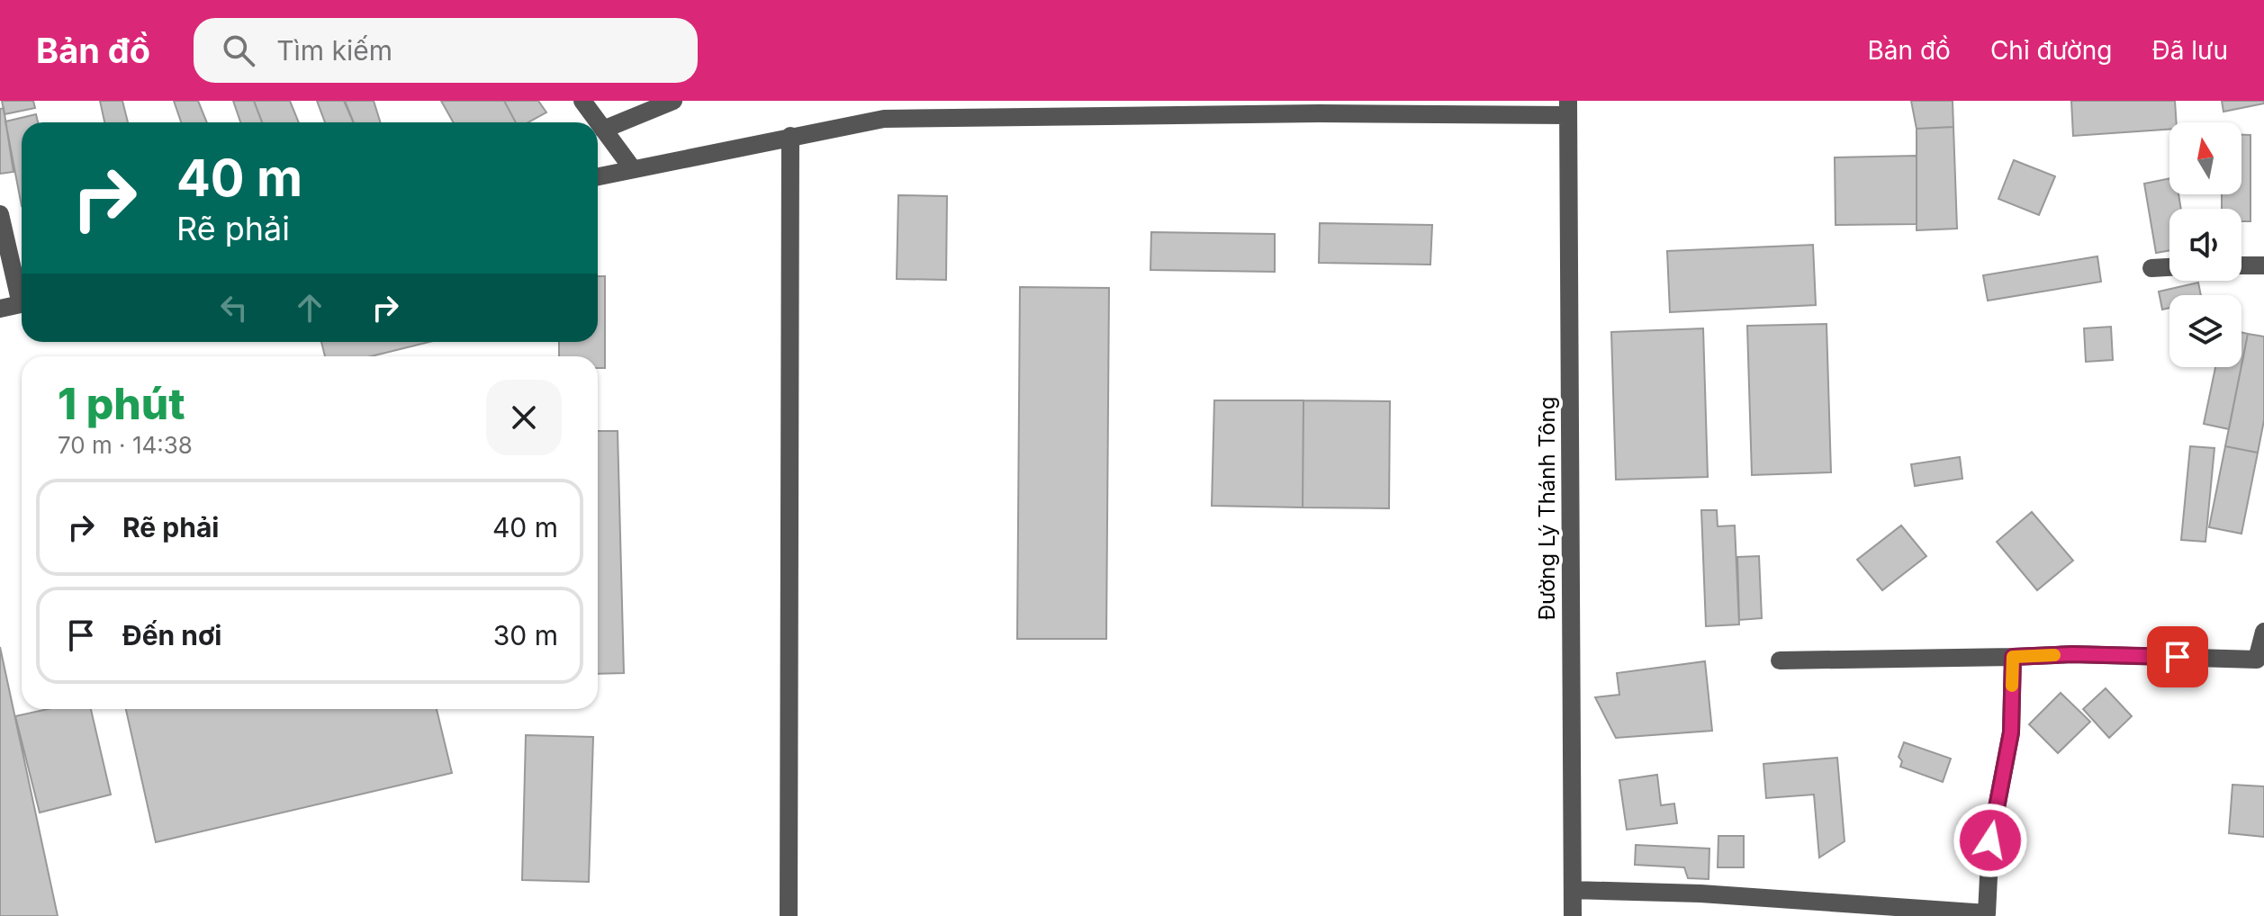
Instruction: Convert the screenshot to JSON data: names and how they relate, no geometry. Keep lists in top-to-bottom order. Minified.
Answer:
{"streets":{"street":["Đường Lý Thánh Tông"]},"north":"top","page":{"header":"Bản đồ","search":"Tìm kiếm","nav":["Bản đồ","Chỉ đường","Đã lưu"],"turn":["40 m","Rẽ phải"],"heading":["1 phút","70 m · 14:38"],"list":[{"name":"Rẽ phải","value":"40 m"},{"name":"Đến nơi","value":"30 m"}]}}
